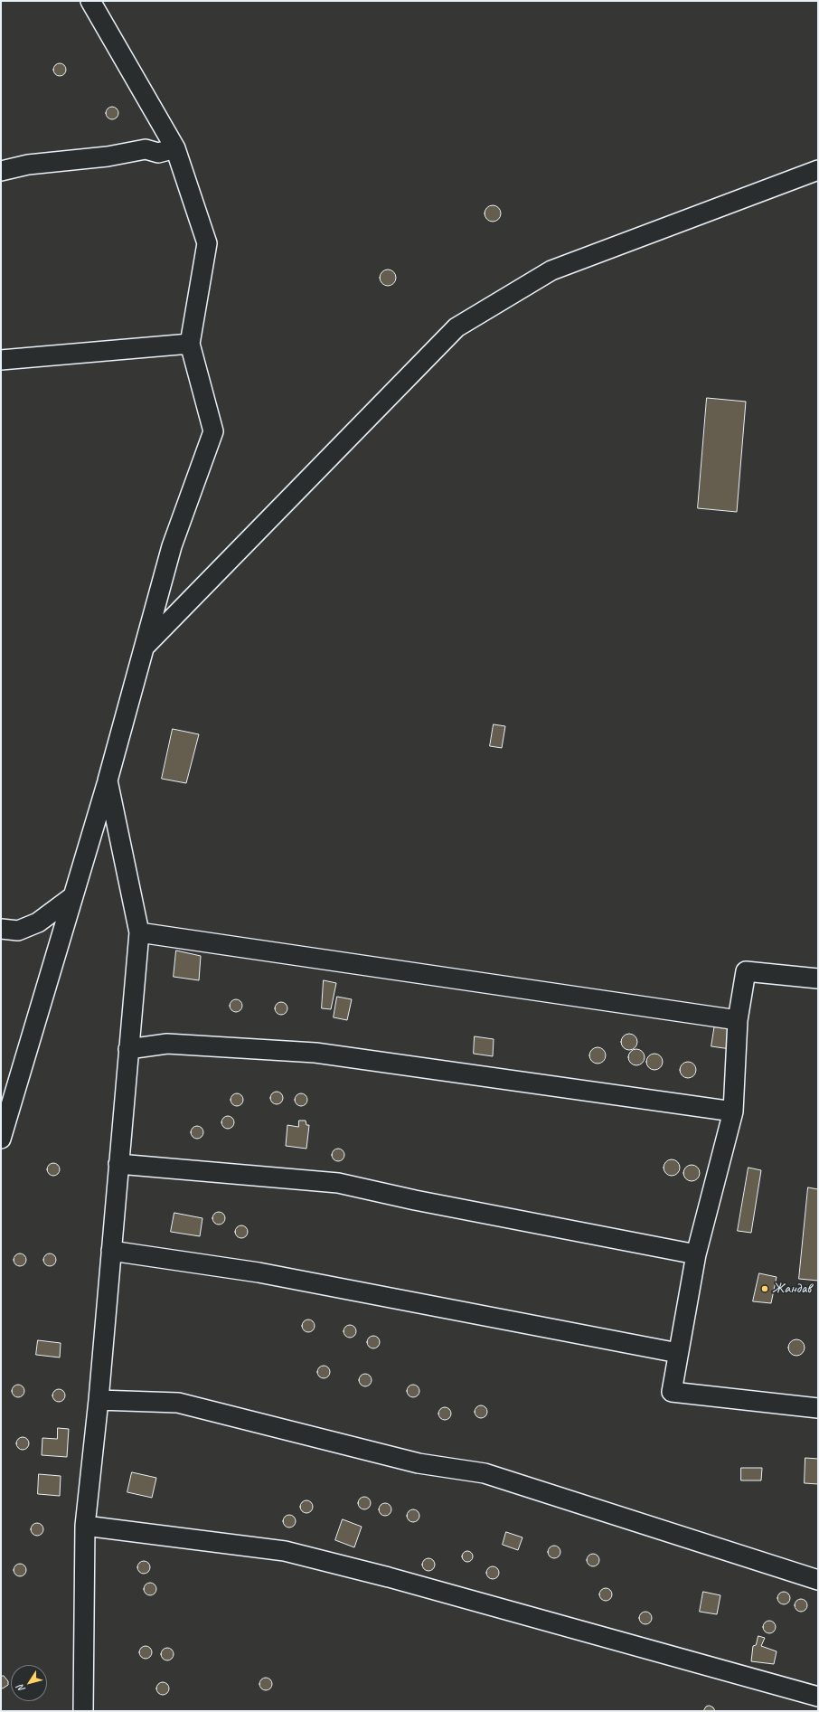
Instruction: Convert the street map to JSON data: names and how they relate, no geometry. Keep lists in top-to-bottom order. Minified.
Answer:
{"places":["Жандав"],"north":"bottom left"}
